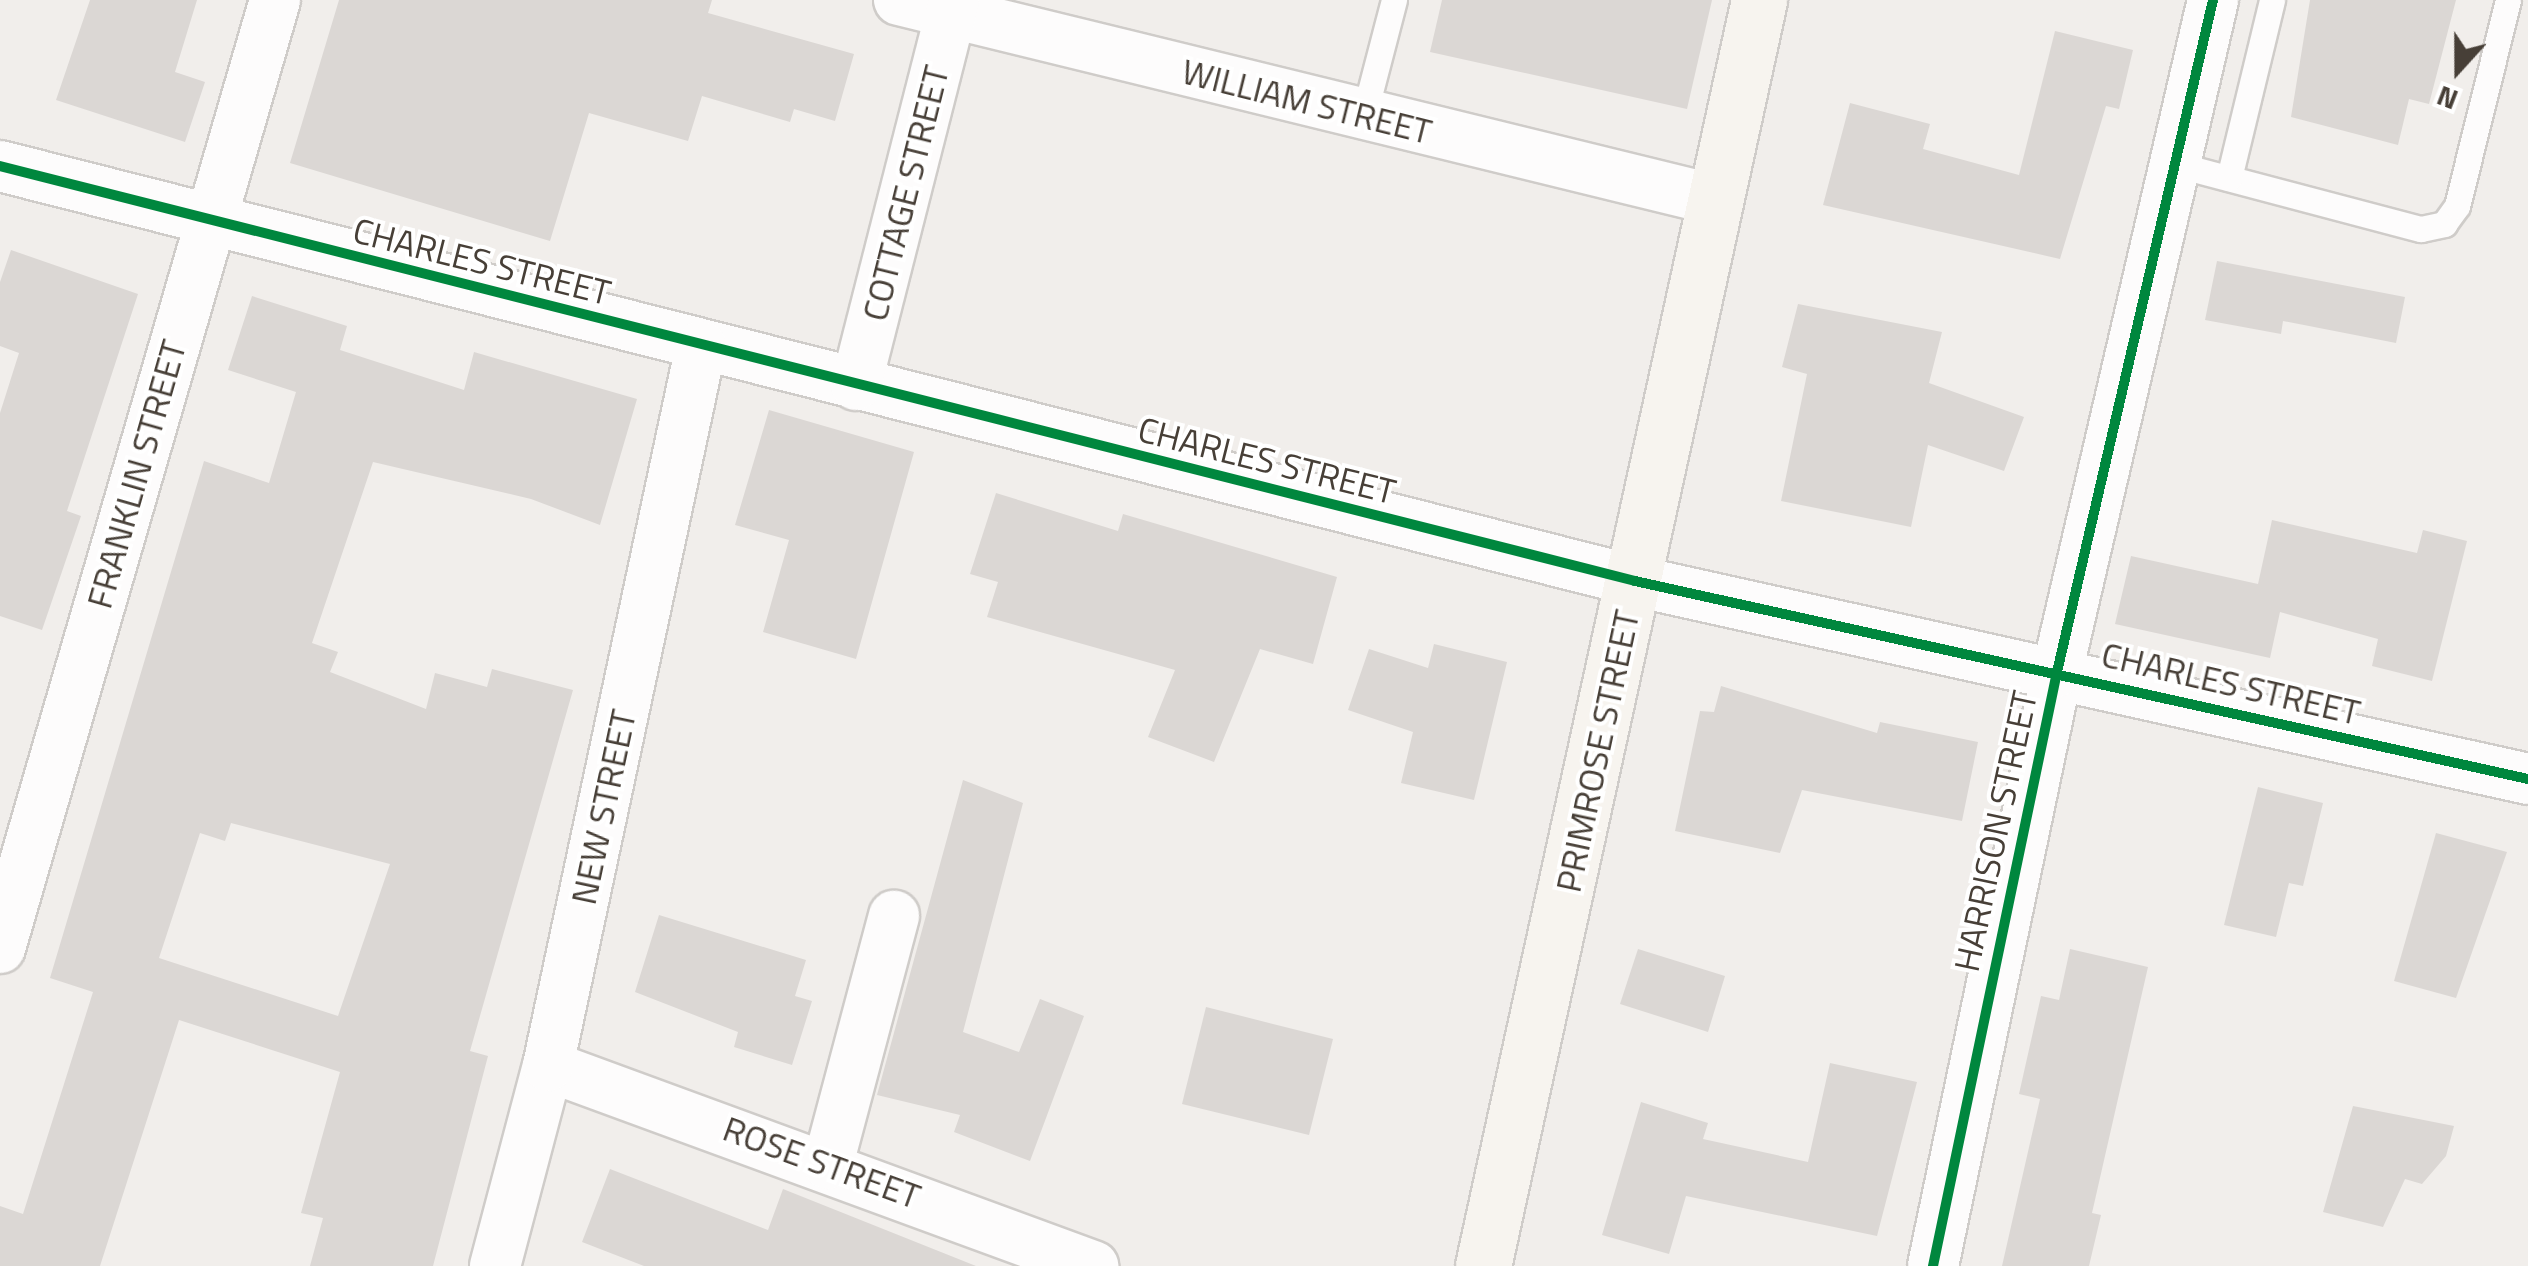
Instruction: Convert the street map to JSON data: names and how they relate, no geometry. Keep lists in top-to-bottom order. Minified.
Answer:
{"streets":{"main road":["PRIMROSE STREET"],"street":["WILLIAM STREET","COTTAGE STREET","CHARLES STREET","FRANKLIN STREET","NEW STREET","HARRISON STREET","ROSE STREET"]},"crossings":[["WILLIAM STREET","COTTAGE STREET"],["WILLIAM STREET","PRIMROSE STREET"],["COTTAGE STREET","CHARLES STREET"],["CHARLES STREET","FRANKLIN STREET"],["CHARLES STREET","PRIMROSE STREET"],["CHARLES STREET","NEW STREET"],["CHARLES STREET","HARRISON STREET"],["NEW STREET","ROSE STREET"]],"north":"bottom"}
